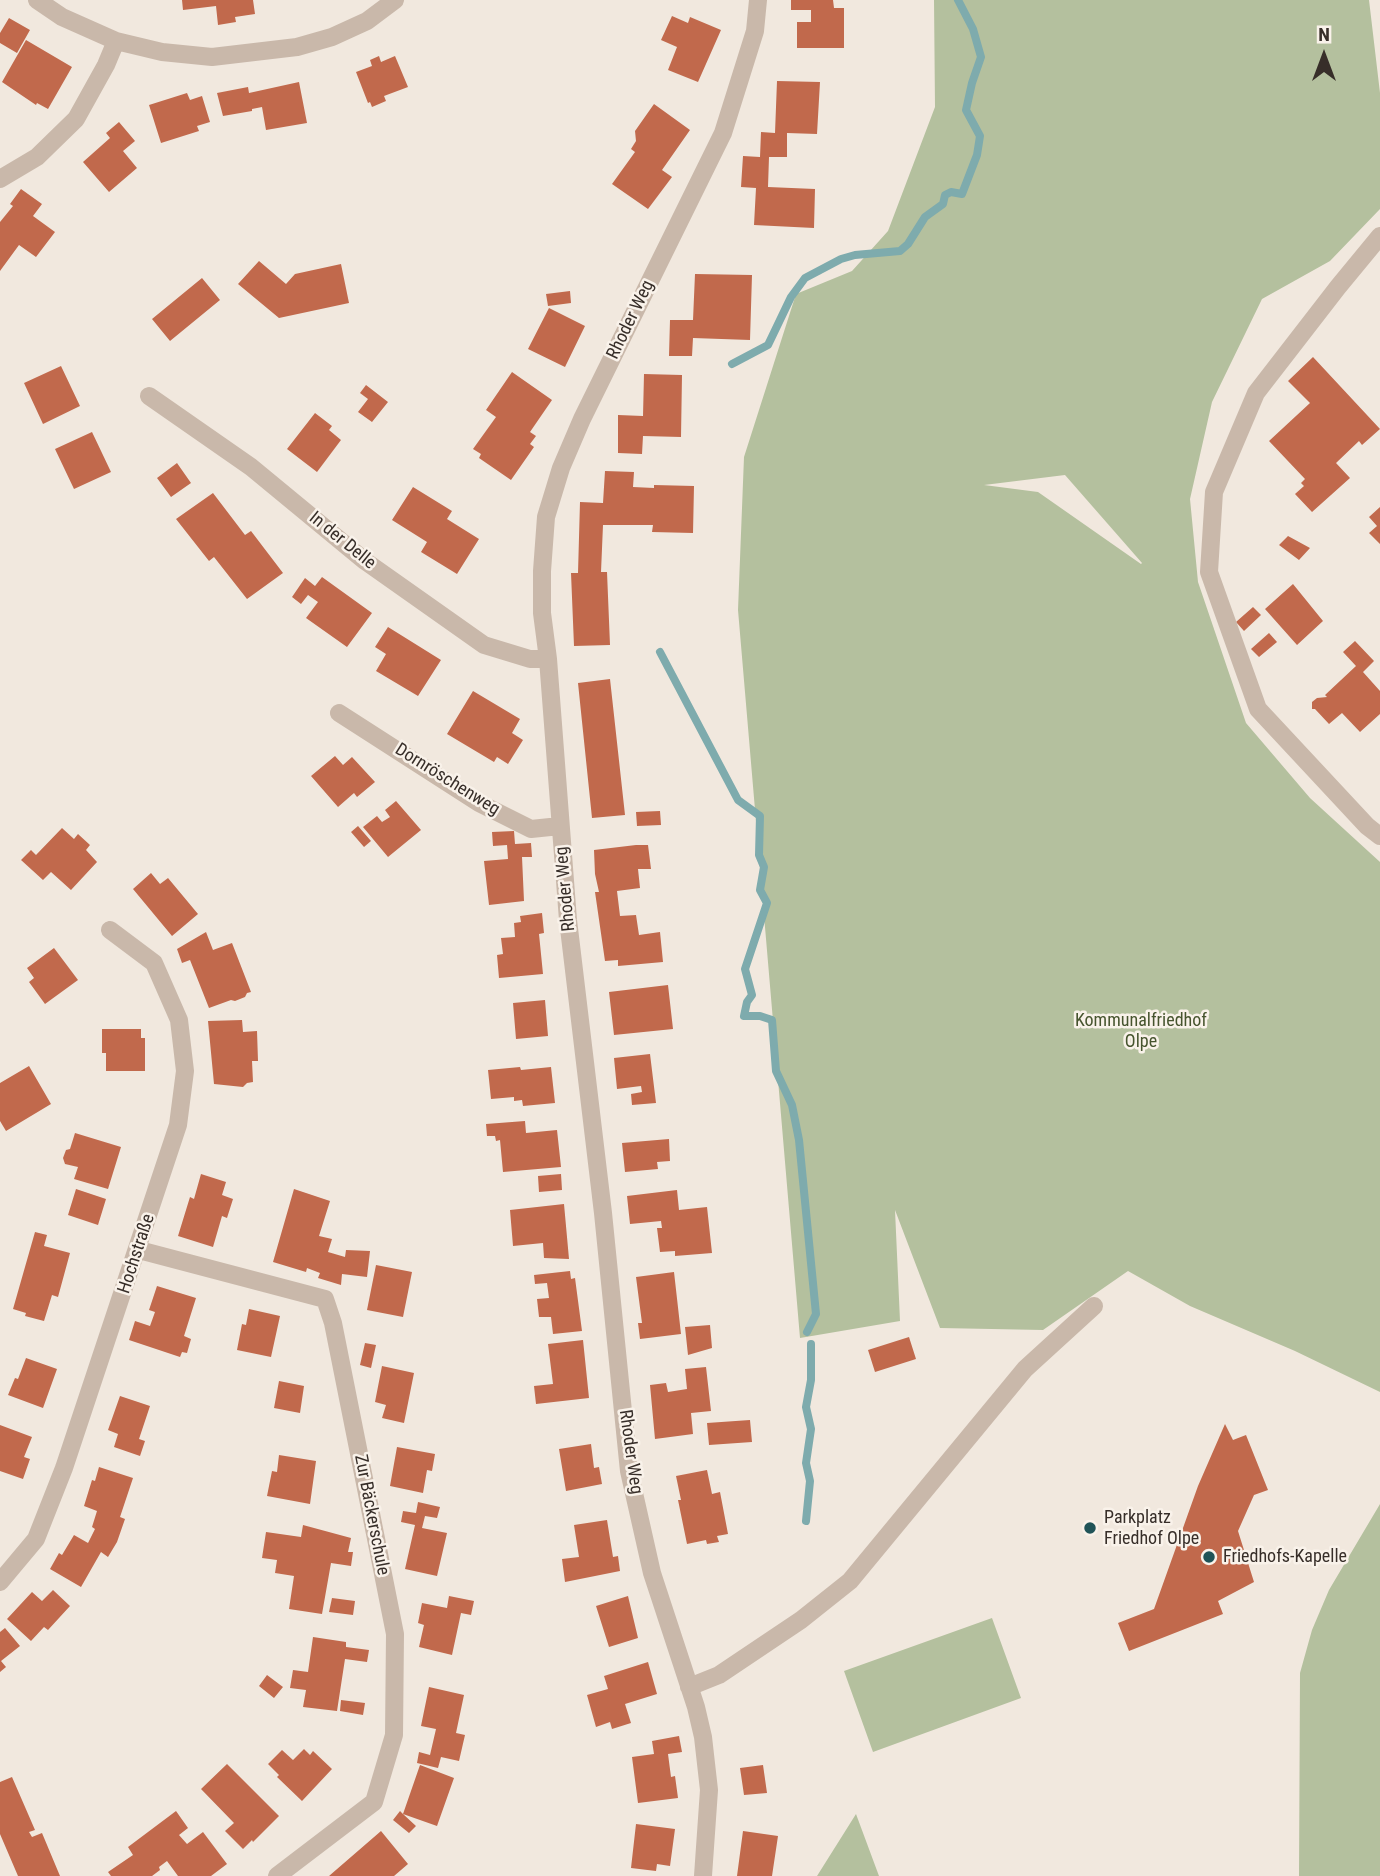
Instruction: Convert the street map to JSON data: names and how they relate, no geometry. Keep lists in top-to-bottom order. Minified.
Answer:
{"streets":{"street":["Rhoder Weg","In der Delle","Dornröschenweg","Hochstraße","Zur Bäckerschule"]},"crossings":[["Rhoder Weg","In der Delle"],["Rhoder Weg","Dornröschenweg"],["Hochstraße","Zur Bäckerschule"]],"parks":["Kommunalfriedhof Olpe"],"places":["Parkplatz Friedhof Olpe","Friedhofs-Kapelle"],"north":"top"}
